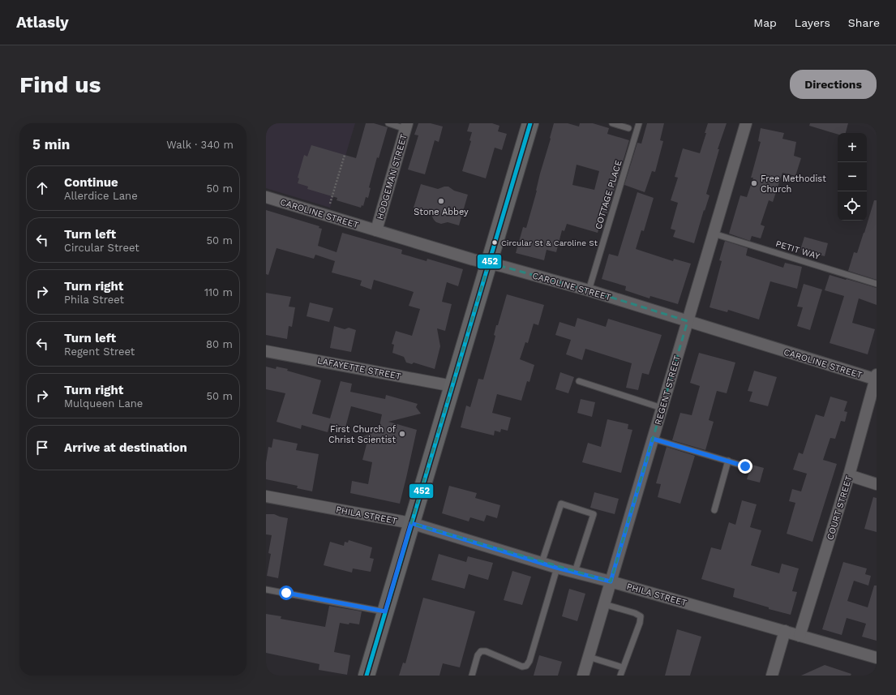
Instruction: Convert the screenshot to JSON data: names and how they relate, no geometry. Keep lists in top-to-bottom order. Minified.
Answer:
{"streets":{"street":["HODGEMAN STREET","CAROLINE STREET","LAFAYETTE STREET","REGENT STREET","COURT STREET","PHILA STREET"],"lane":["COTTAGE PLACE","PETIT WAY"]},"crossings":[["HODGEMAN STREET","CAROLINE STREET"],["COTTAGE PLACE","CAROLINE STREET"],["CAROLINE STREET","REGENT STREET"],["CAROLINE STREET","COURT STREET"],["PETIT WAY","REGENT STREET"],["REGENT STREET","PHILA STREET"],["COURT STREET","PHILA STREET"]],"places":["Free Methodist Church","Stone Abbey","Circular St & Caroline St","First Church of Christ Scientist"],"lines":["transit line 452"],"page":{"header":"Atlasly","nav":["Map","Layers","Share"],"buttons":"Directions","title":"Find us","heading":["5 min","Walk · 340 m"],"map_buttons":["+","−"],"list":[["Continue","Allerdice Lane","50 m"],["Turn left","Circular Street","50 m"],["Turn right","Phila Street","110 m"],["Turn left","Regent Street","80 m"],["Turn right","Mulqueen Lane","50 m"],"Arrive at destination"]}}
